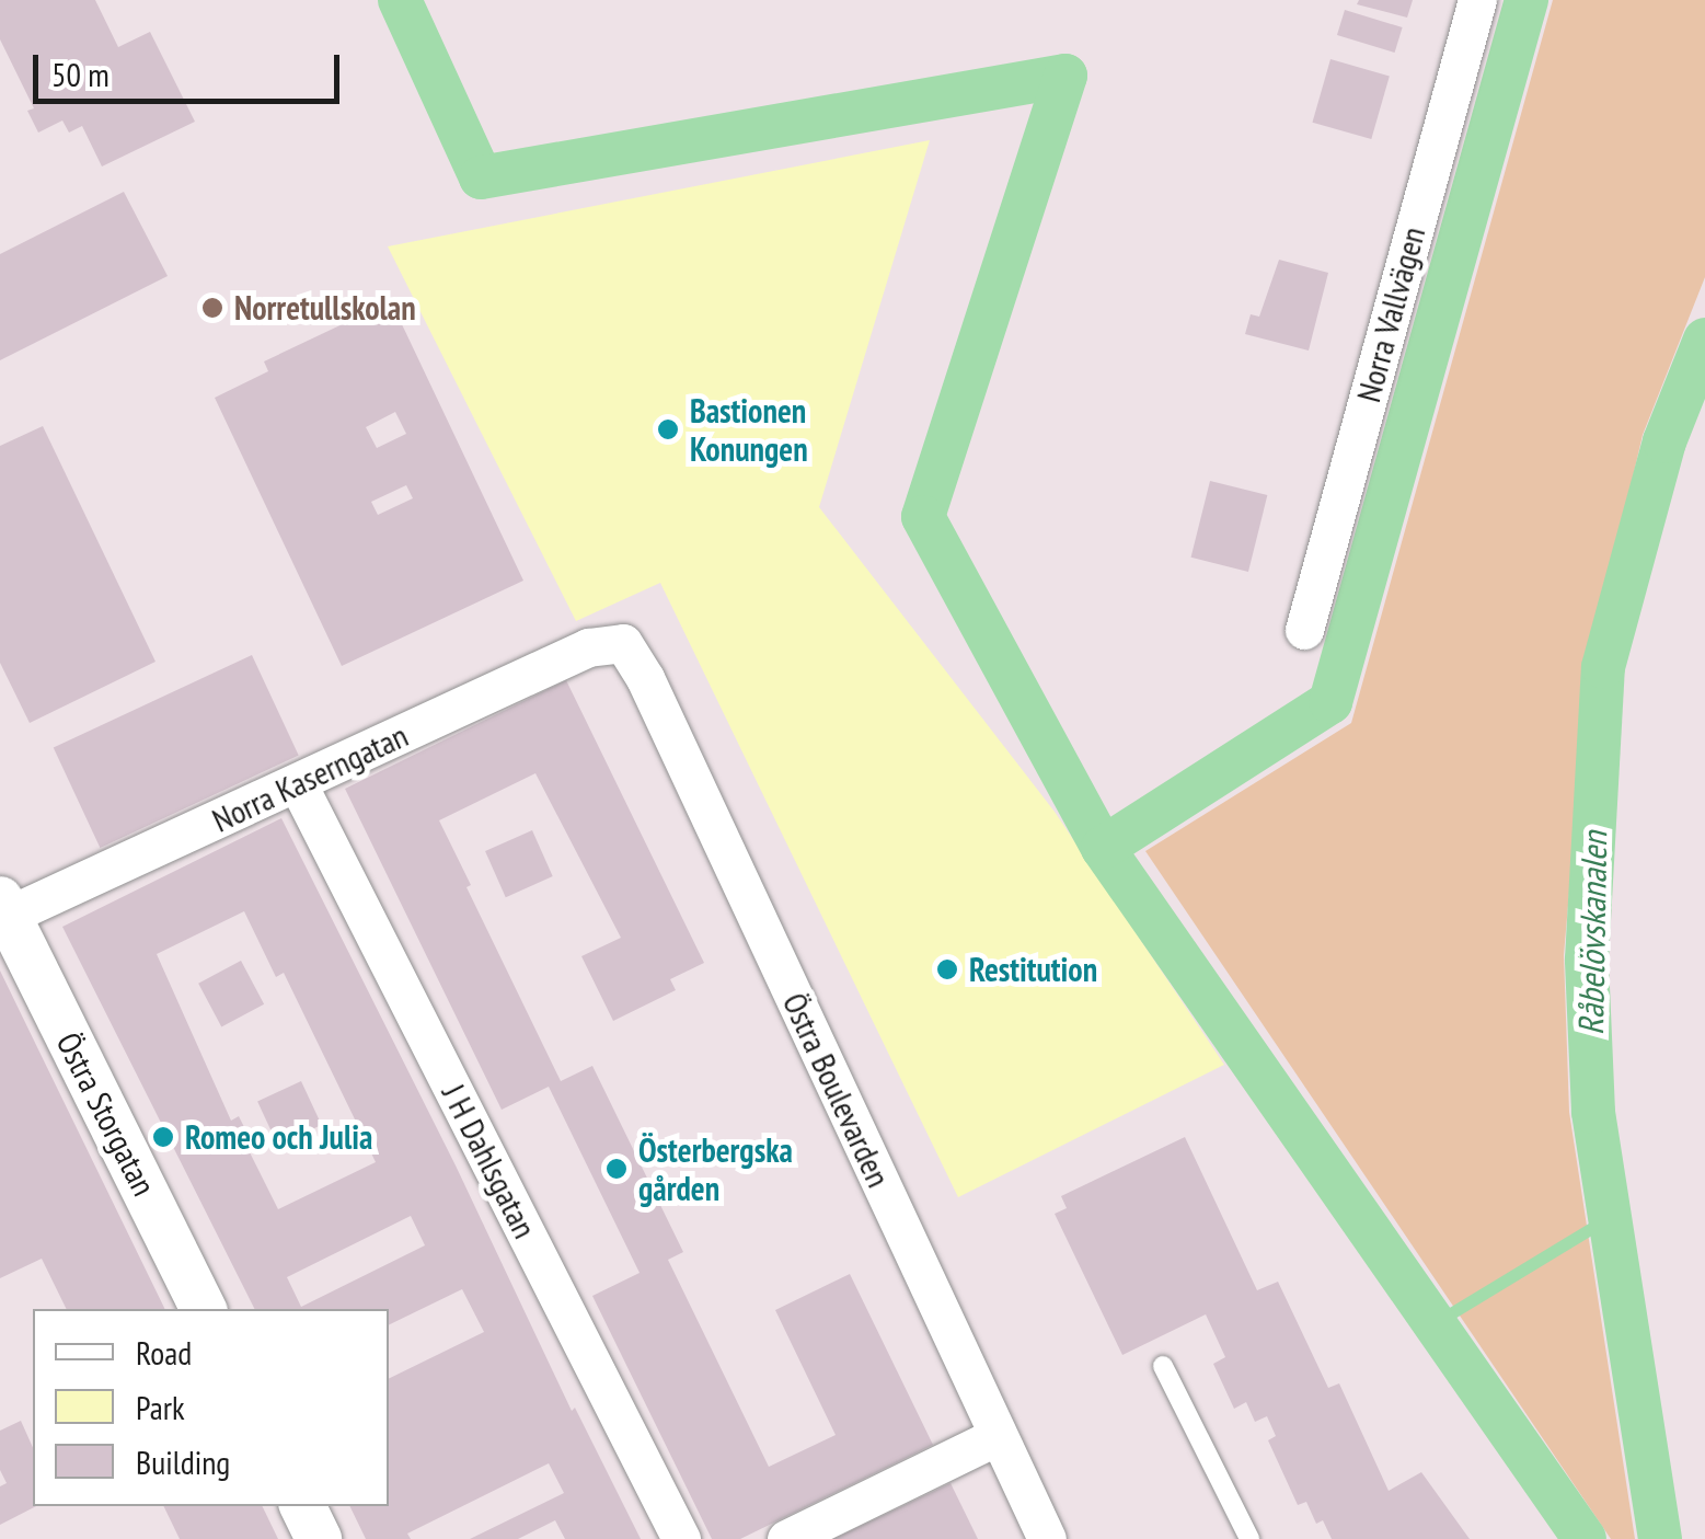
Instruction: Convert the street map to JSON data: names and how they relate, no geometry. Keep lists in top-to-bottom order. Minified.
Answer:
{"streets":{"street":["Norra Vallvägen","Norra Kaserngatan","Östra Boulevarden","Östra Storgatan","J H Dahlsgatan"]},"crossings":[["Norra Kaserngatan","Östra Boulevarden"],["Norra Kaserngatan","Östra Storgatan"],["Norra Kaserngatan","J H Dahlsgatan"]],"water":["Råbelövskanalen"],"places":["Norretullskolan","Bastionen Konungen","Restitution","Romeo och Julia","Österbergska gården"],"legend":["Road","Park","Building"],"scale_bar":"50 m"}
